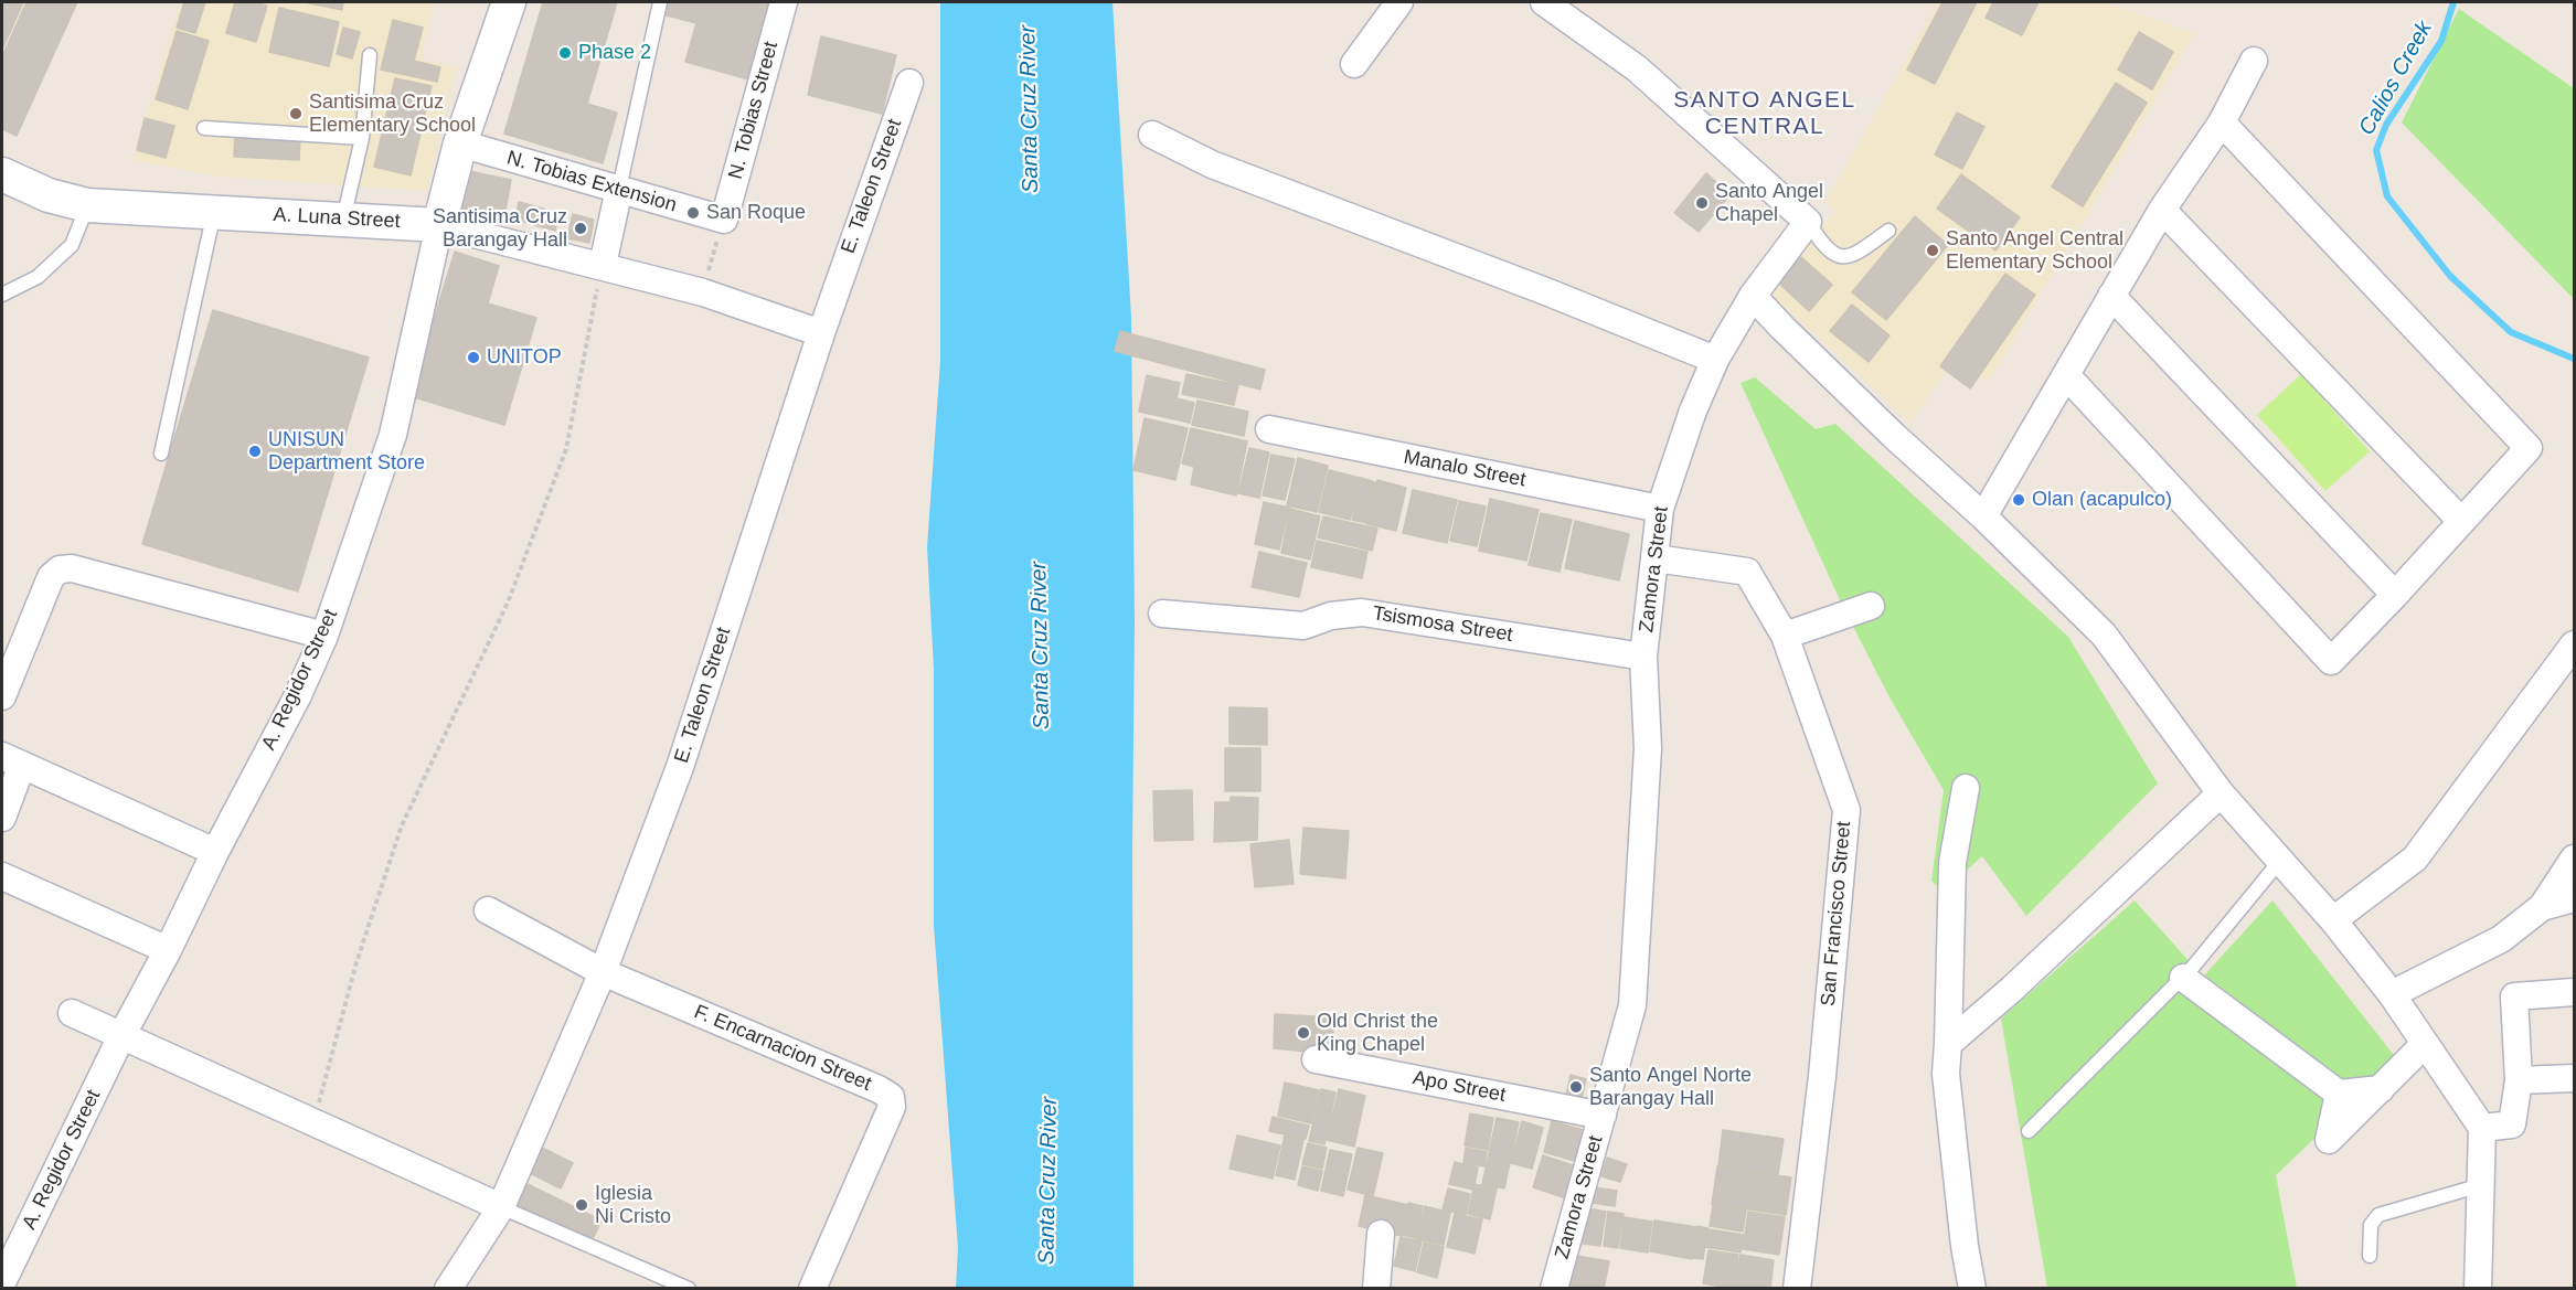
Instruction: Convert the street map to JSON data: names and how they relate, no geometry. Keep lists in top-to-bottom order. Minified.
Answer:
{"streets":{"street":["N. Tobias Street","N. Tobias Extension","E. Taleon Street","A. Luna Street","Manalo Street","Zamora Street","Tsismosa Street","A. Regidor Street","San Francisco Street","F. Encarnacion Street","Apo Street"]},"crossings":[["N. Tobias Street","N. Tobias Extension"],["N. Tobias Extension","A. Regidor Street"],["E. Taleon Street","A. Luna Street"],["E. Taleon Street","F. Encarnacion Street"],["A. Luna Street","A. Regidor Street"],["Manalo Street","Zamora Street"],["Zamora Street","Tsismosa Street"],["Zamora Street","San Francisco Street"],["Zamora Street","Apo Street"]],"districts":["SANTO ANGEL CENTRAL"],"water":["Calios Creek","Santa Cruz River"],"places":["Phase 2","Santisima Cruz Elementary School","Santo Angel Chapel","San Roque","Santisima Cruz Barangay Hall","Santo Angel Central Elementary School","UNITOP","UNISUN Department Store","Olan (acapulco)","Old Christ the King Chapel","Santo Angel Norte Barangay Hall","Iglesia Ni Cristo"]}
